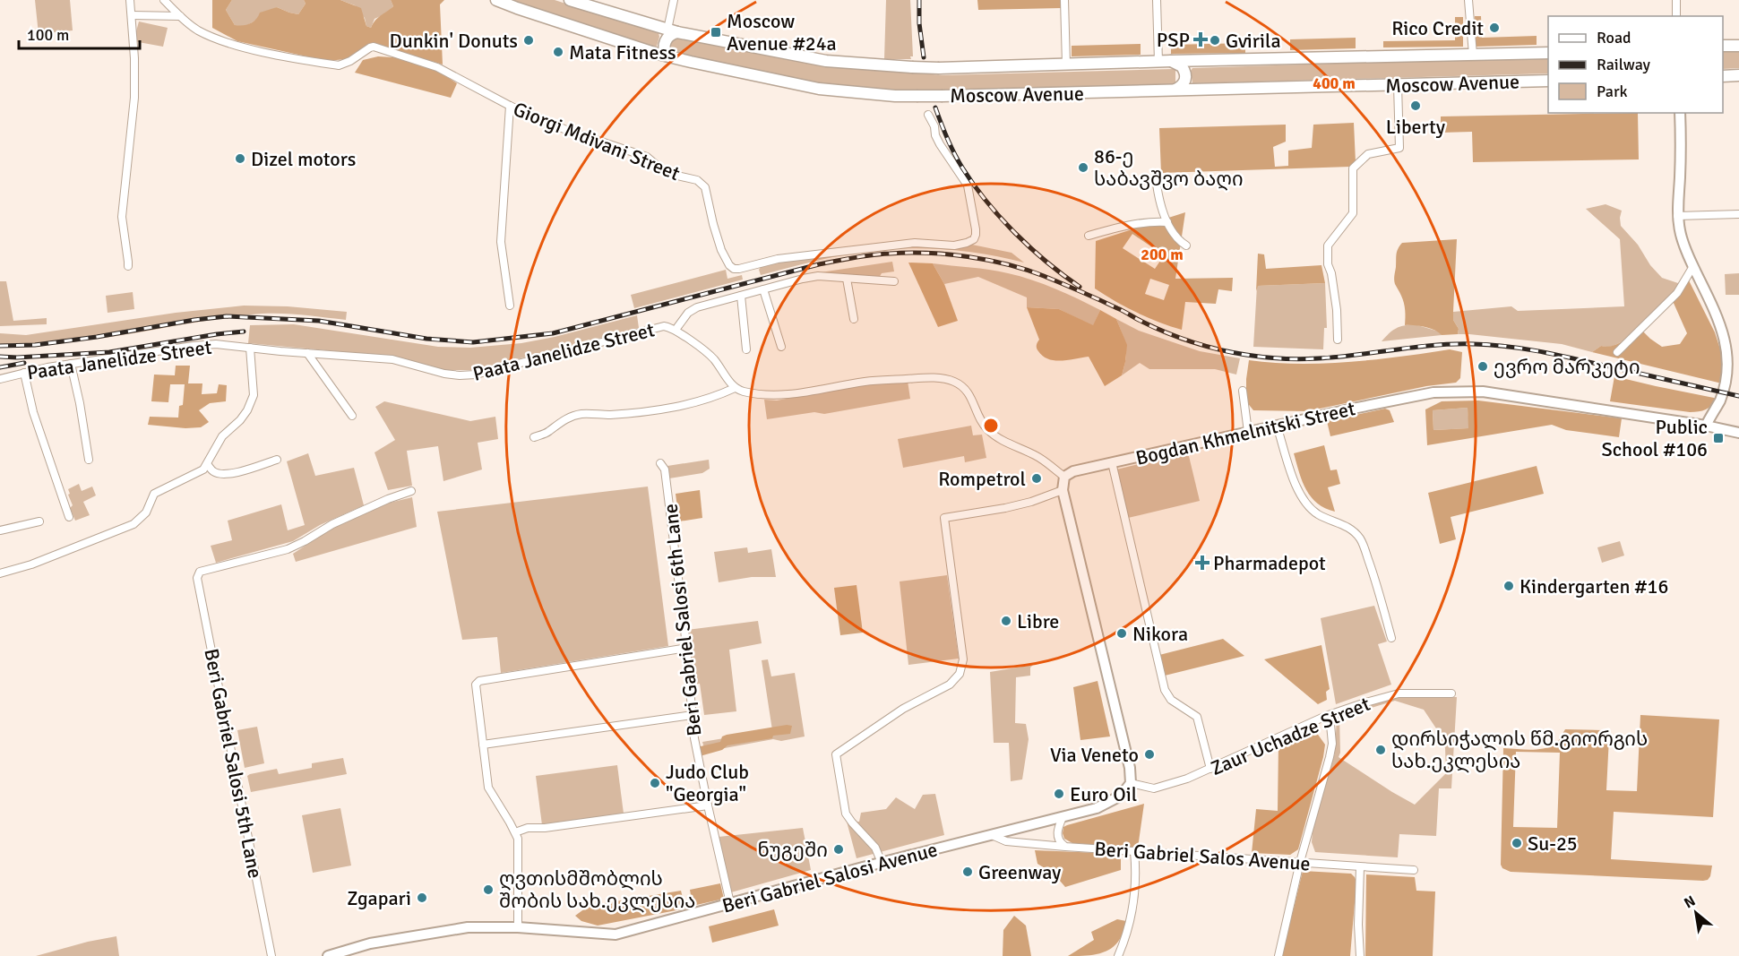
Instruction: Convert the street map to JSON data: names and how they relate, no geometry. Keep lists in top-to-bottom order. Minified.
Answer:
{"streets":{"main road":["Moscow Avenue","Bogdan Khmelnitski Street","Beri Gabriel Salosi Avenue"],"street":["Giorgi Mdivani Street","Paata Janelidze Street","Beri Gabriel Salosi 6th Lane","Zaur Uchadze Street","Beri Gabriel Salosi 5th Lane","Beri Gabriel Salos Avenue"]},"crossings":[["Beri Gabriel Salosi 6th Lane","Beri Gabriel Salosi Avenue"],["Zaur Uchadze Street","Beri Gabriel Salosi Avenue"],["Beri Gabriel Salos Avenue","Beri Gabriel Salosi Avenue"]],"places":{"other":["Rico Credit","Dunkin' Donuts","Gvirila","Mata Fitness","Liberty","Dizel motors","86-ე საბავშვო ბაღი","ევრო მარკეტი","Rompetrol","Kindergarten #16","Libre","Nikora","დირსიჭალის წმ.გიორგის სახ.ეკლესია","Via Veneto","Judo Club \"Georgia\"","Euro Oil","Su-25","ნუგეში","Greenway","ღვთისმშობლის შობის სახ.ეკლესია","Zgapari"],"transit":["Moscow Avenue #24a","Public School #106"],"health":["PSP","Pharmadepot"]},"legend":["Road","Railway","Park"],"scale_bar":"100 m","north":"top left","rings":["400 m","200 m"]}
